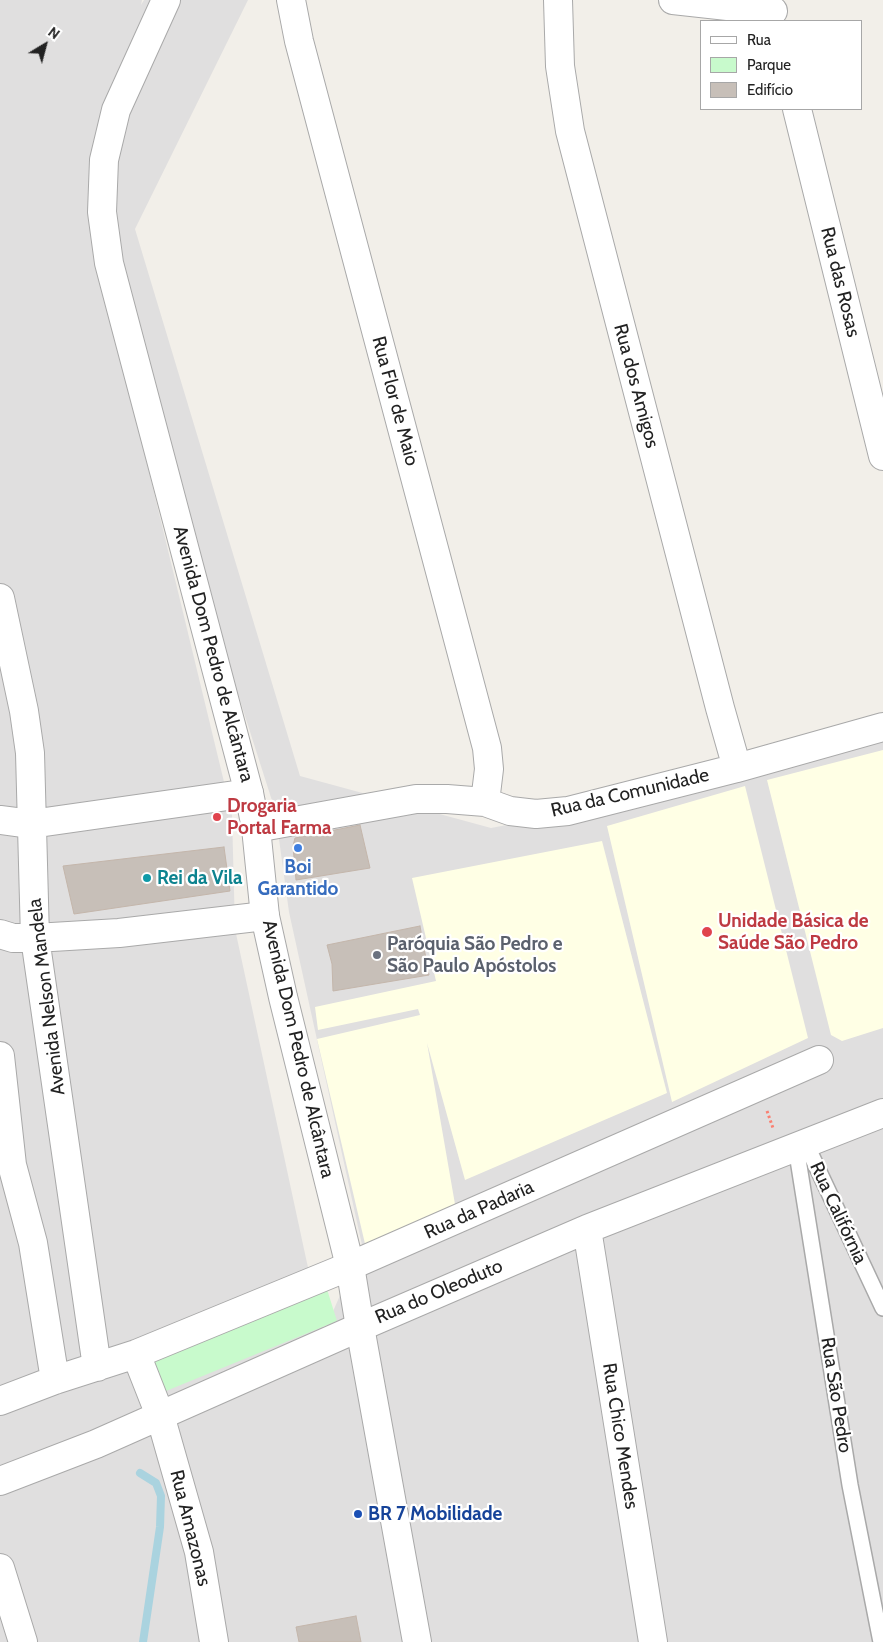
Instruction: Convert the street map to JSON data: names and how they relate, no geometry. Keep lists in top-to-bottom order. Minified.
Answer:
{"streets":{"street":["Rua das Rosas","Rua dos Amigos","Rua Flor de Maio","Avenida Dom Pedro de Alcântara","Rua da Comunidade","Avenida Nelson Mandela","Rua da Padaria","Rua do Oleoduto","Rua Chico Mendes","Rua Amazonas"],"lane":["Rua Califórnia","Rua São Pedro"]},"crossings":[["Rua dos Amigos","Rua da Comunidade"],["Rua Flor de Maio","Rua da Comunidade"],["Avenida Dom Pedro de Alcântara","Rua da Comunidade"],["Avenida Dom Pedro de Alcântara","Rua da Padaria"],["Avenida Dom Pedro de Alcântara","Rua do Oleoduto"],["Rua da Padaria","Rua Amazonas"],["Rua Califórnia","Rua do Oleoduto"],["Rua Califórnia","Rua São Pedro"],["Rua do Oleoduto","Rua São Pedro"],["Rua do Oleoduto","Rua Chico Mendes"],["Rua do Oleoduto","Rua Amazonas"]],"places":["Drogaria Portal Farma","Boi Garantido","Rei da Vila","Unidade Básica de Saúde São Pedro","Paróquia São Pedro e São Paulo Apóstolos","BR 7 Mobilidade"],"legend":["Rua","Parque","Edifício"],"north":"top right"}
